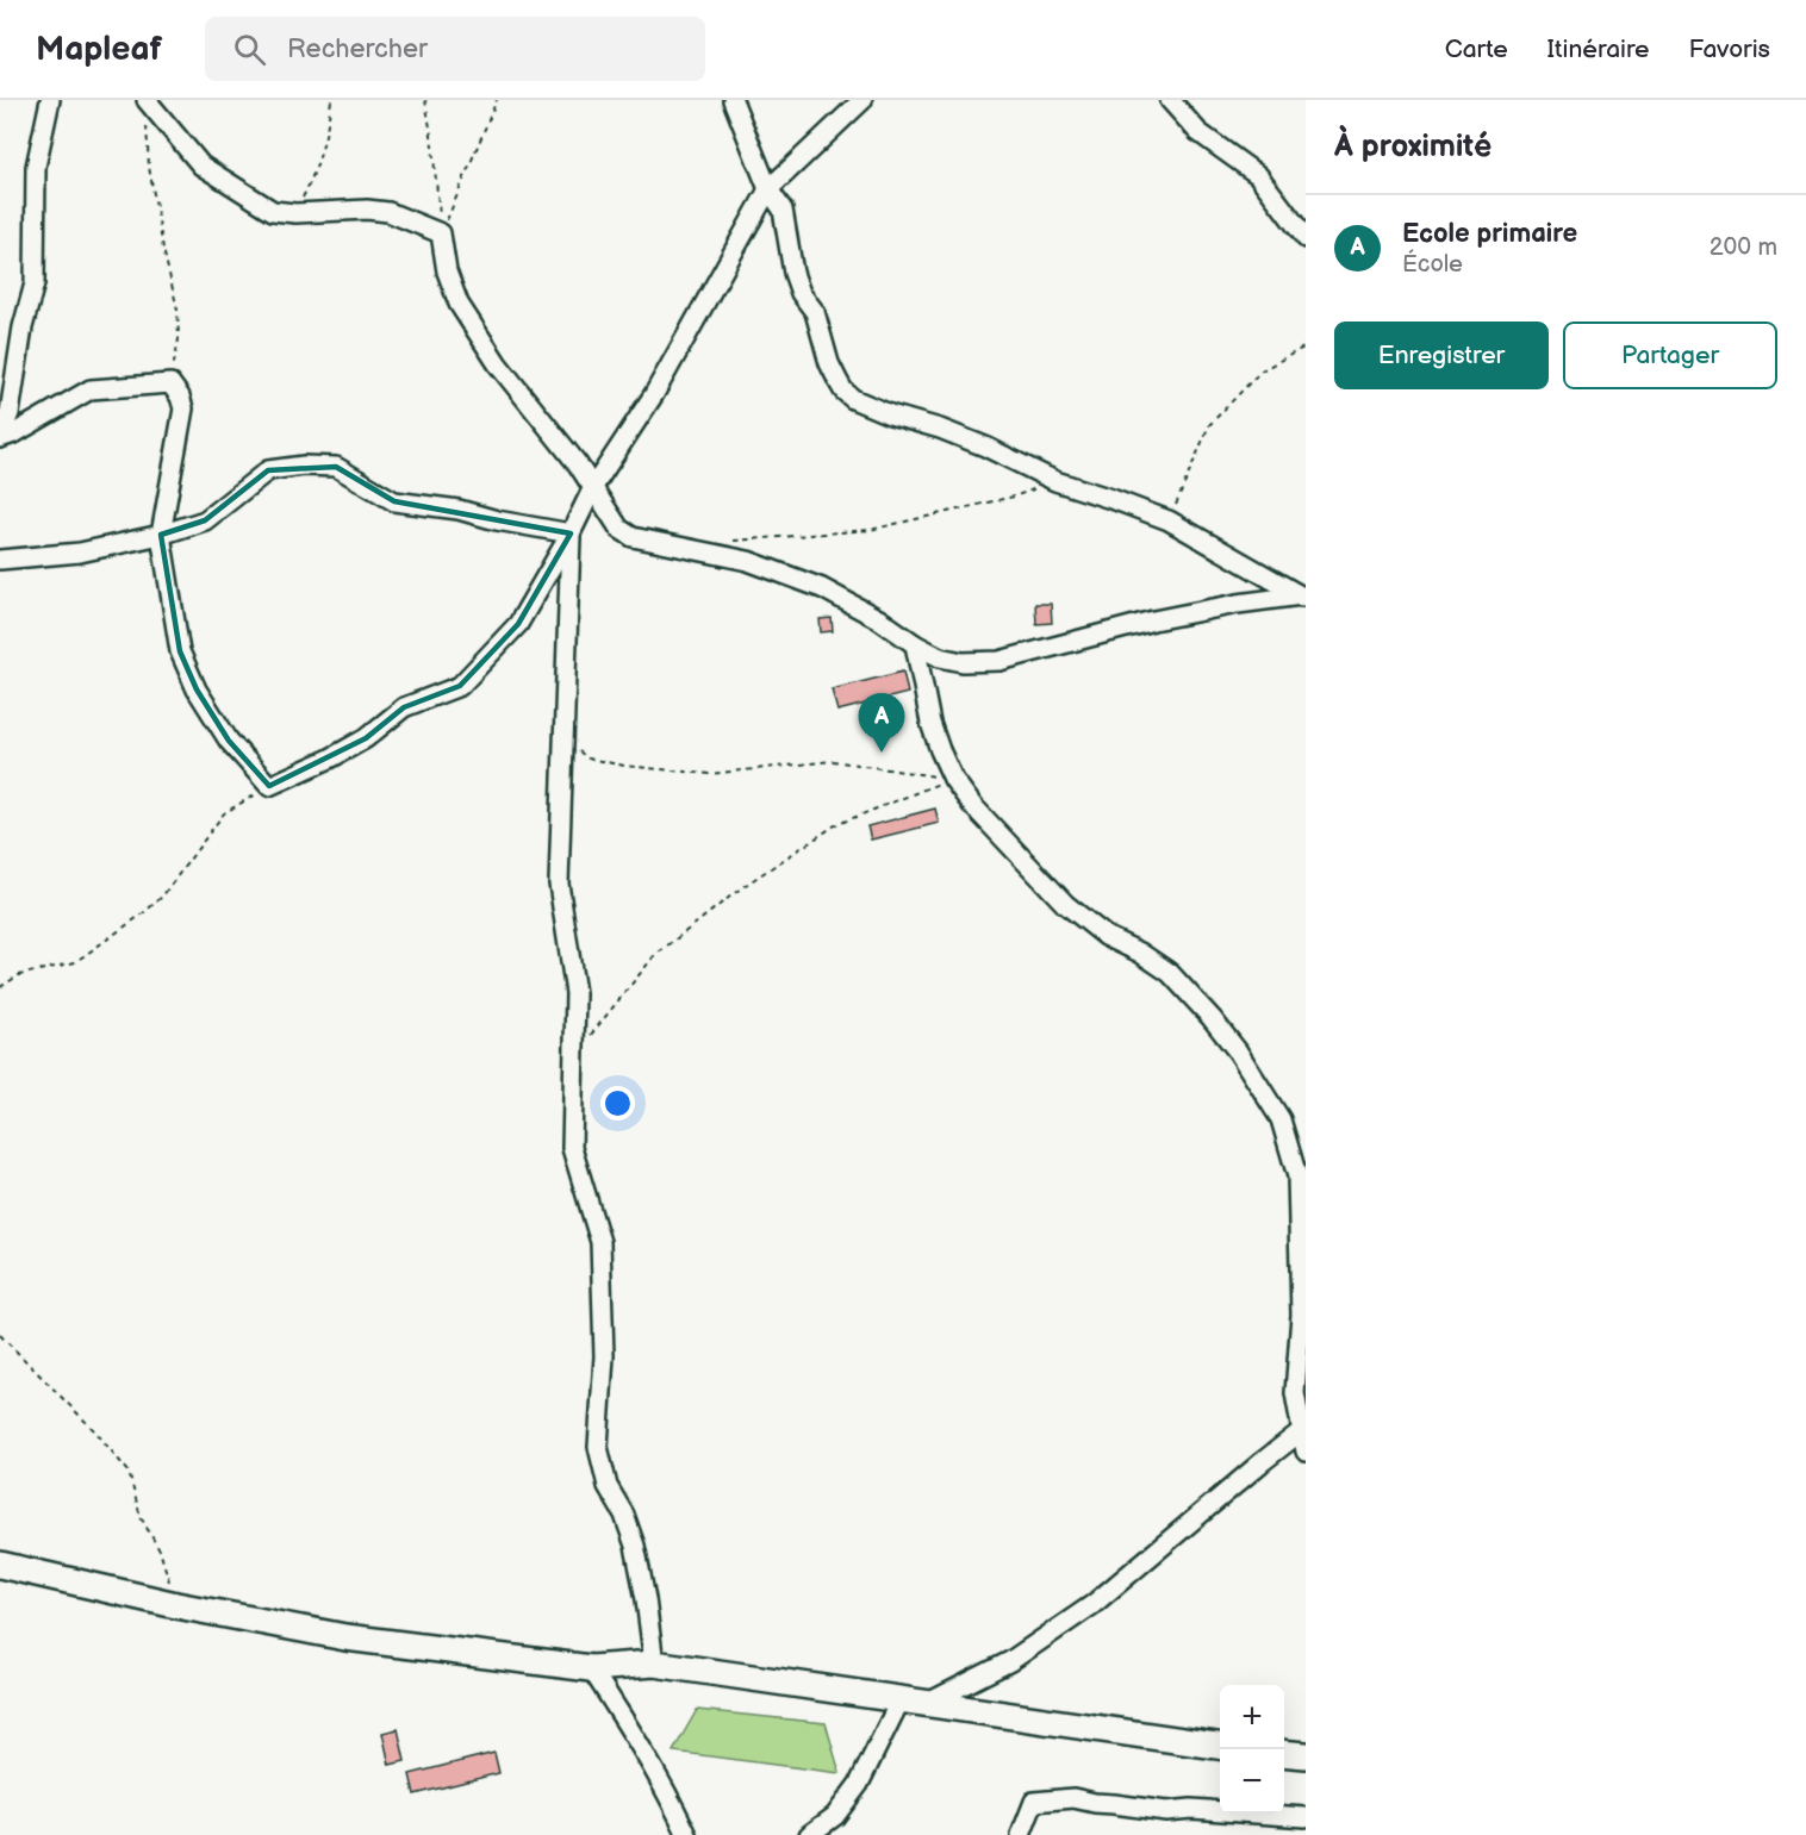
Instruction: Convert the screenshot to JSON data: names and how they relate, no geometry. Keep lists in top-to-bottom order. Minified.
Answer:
{"page":{"header":"Mapleaf","search":"Rechercher","nav":["Carte","Itinéraire","Favoris"],"heading":"À proximité","list":[{"mark":"A","name":"Ecole primaire","note":"École","value":"200 m"}],"buttons":["Enregistrer","Partager"],"pins":"A","map_buttons":["+","−"]}}
